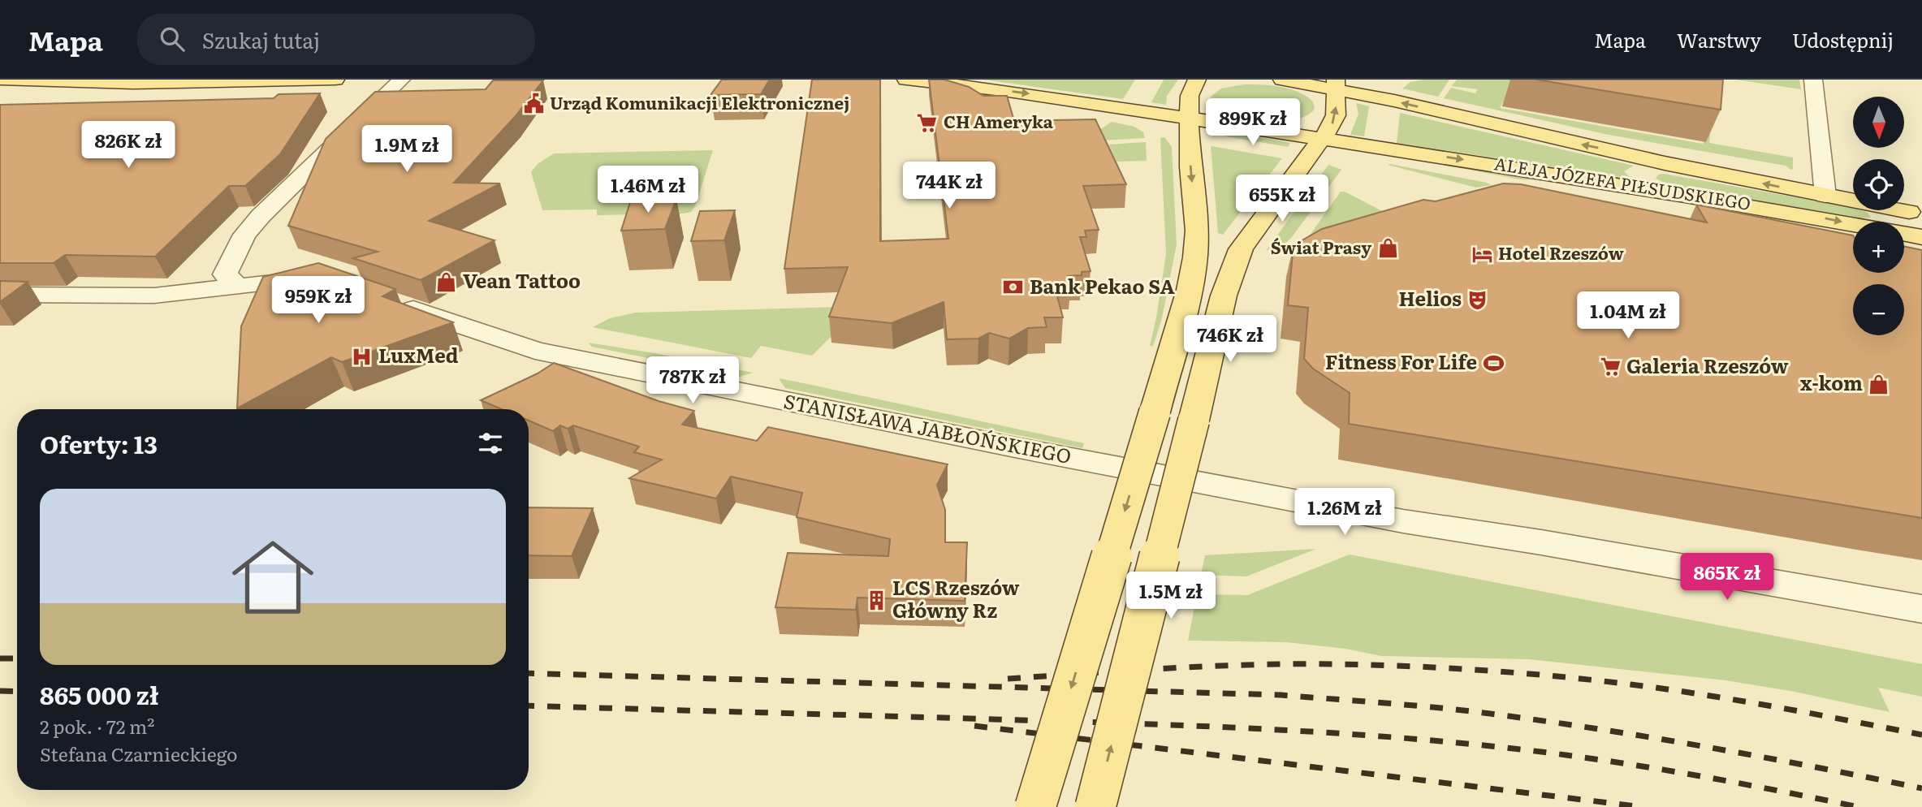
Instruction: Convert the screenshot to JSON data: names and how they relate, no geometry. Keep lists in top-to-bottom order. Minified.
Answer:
{"streets":{"main road":["ALEJA JÓZEFA PIŁSUDSKIEGO"],"street":["STANISŁAWA JABŁOŃSKIEGO"]},"places":{"public building":["Urząd Komunikacji Elektronicznej"],"supermarket":["CH Ameryka","Galeria Rzeszów"],"shop":["Świat Prasy","Vean Tattoo","x-kom"],"hotel":["Hotel Rzeszów"],"bank":["Bank Pekao SA"],"theatre":["Helios"],"hospital":["LuxMed"],"sports":["Fitness For Life"],"building":["LCS Rzeszów Główny Rz"]},"north":"bottom","page":{"header":"Mapa","search":"Szukaj tutaj","nav":["Mapa","Warstwy","Udostępnij"],"map_buttons":["+","−"],"price":["899K zł","826K zł","1.9M zł","744K zł","1.46M zł","655K zł","959K zł","1.04M zł","746K zł","787K zł","1.26M zł","865K zł","1.5M zł"],"heading":"Oferty: 13","list":[{"name":"865 000 zł","note":"2 pok. · 72 m² · Stefana Czarnieckiego"}]}}
